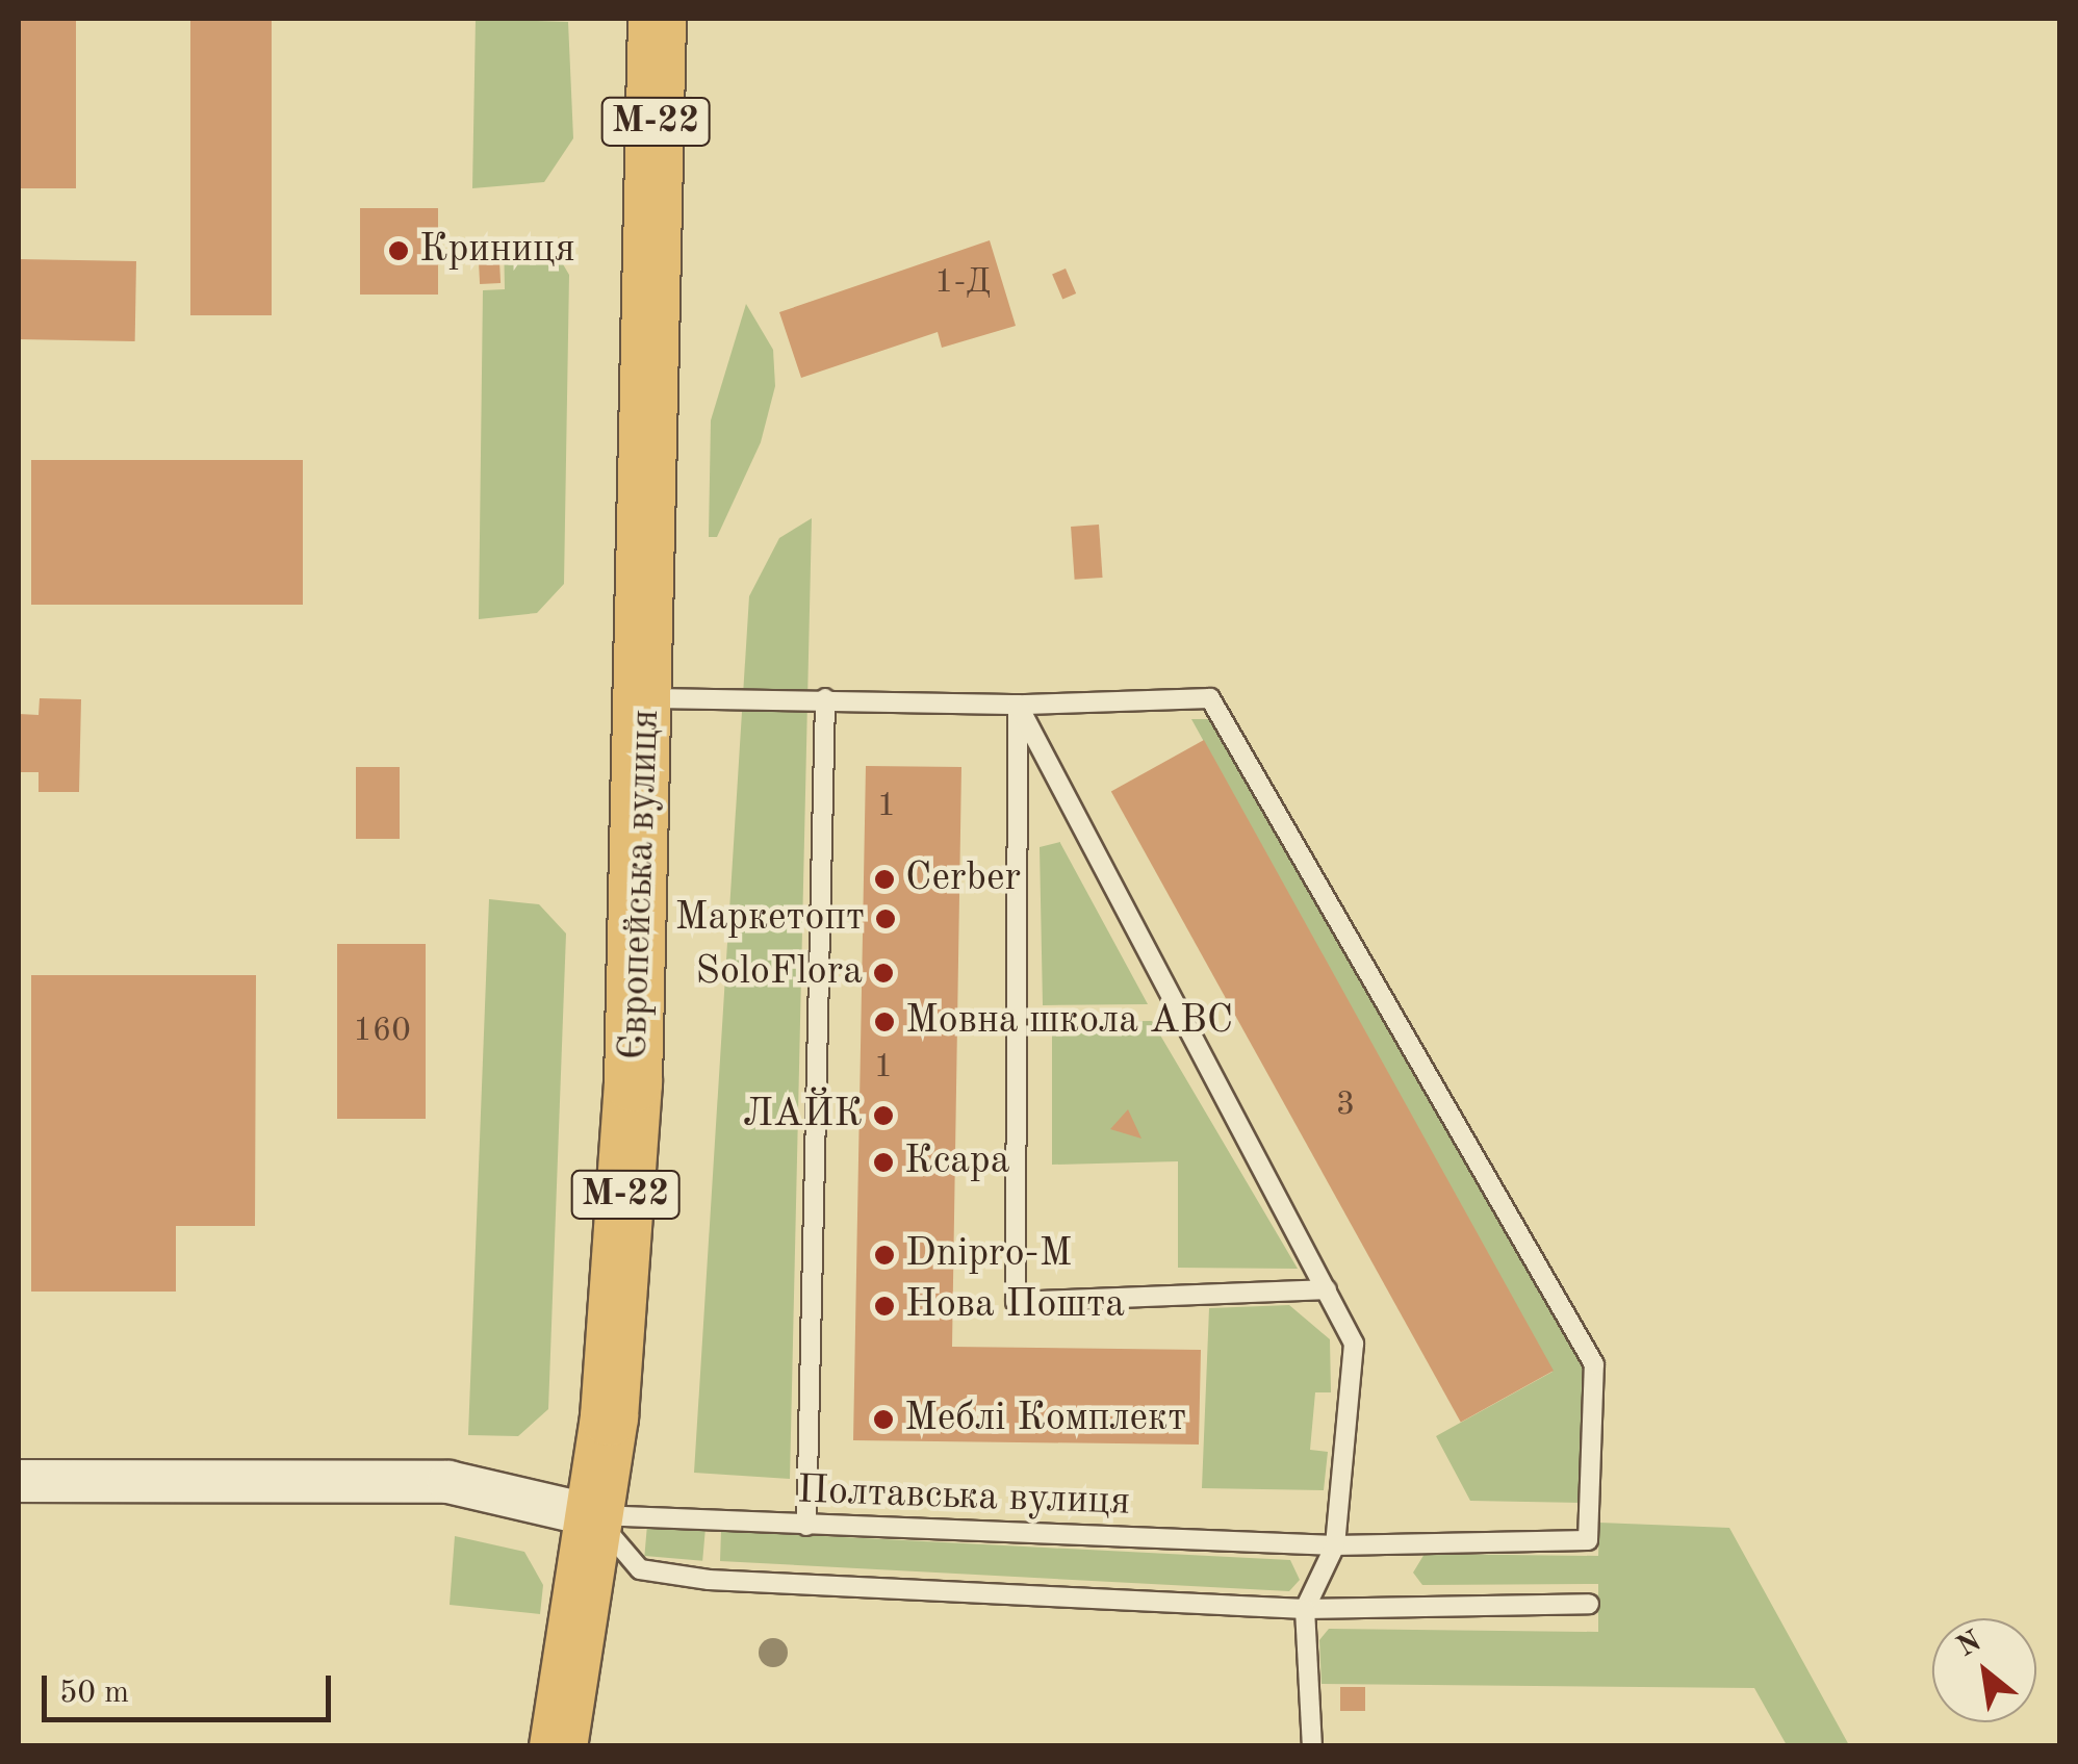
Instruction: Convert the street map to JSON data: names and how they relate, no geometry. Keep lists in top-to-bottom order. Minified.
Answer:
{"streets":{"highway":["М-22","Європейська вулиця"],"lane":["Полтавська вулиця"]},"crossings":[["Європейська вулиця","Полтавська вулиця"]],"places":["Криниця","Cerber","Маркетопт","SoloFlora","Мовна школа ABC","ЛАЙК","Ксара","Dnipro-M","Нова Пошта","Меблі Комплект"],"house_numbers":["1-Д","1","160","1","3"],"scale_bar":"50 m","north":"top left"}
